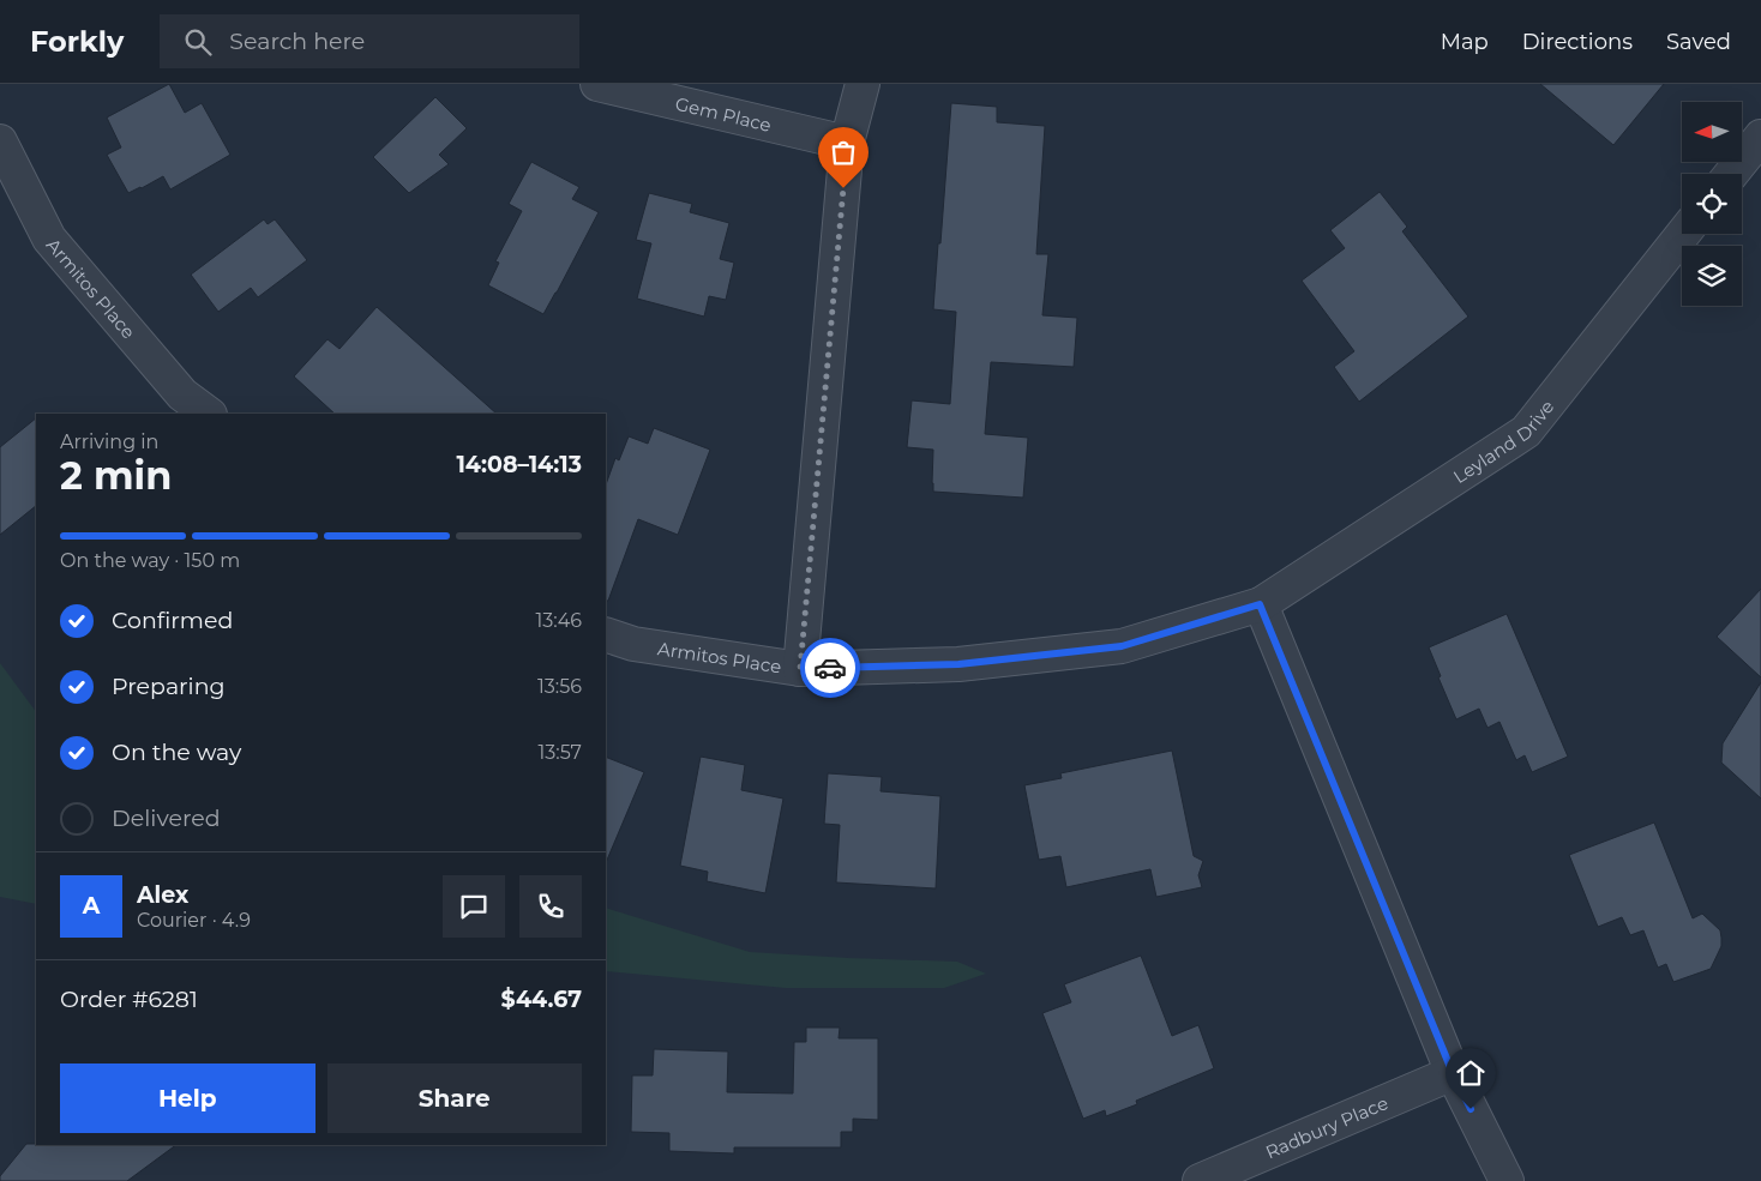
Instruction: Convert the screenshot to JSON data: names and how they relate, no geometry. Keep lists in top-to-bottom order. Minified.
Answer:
{"streets":{"street":["Gem Place","Armitos Place","Leyland Drive","Radbury Place"]},"crossings":[["Armitos Place","Leyland Drive"]],"north":"left","page":{"header":"Forkly","search":"Search here","nav":["Map","Directions","Saved"],"heading":["2 min","Arriving in","14:08–14:13"],"panel":["Alex","Courier · 4.9","Order #6281","$44.67"],"bar":"On the way · 150 m","list":[["Confirmed","13:46"],["Preparing","13:56"],["On the way","13:57"],"Delivered"],"round":"A","buttons":["Help","Share"]}}
